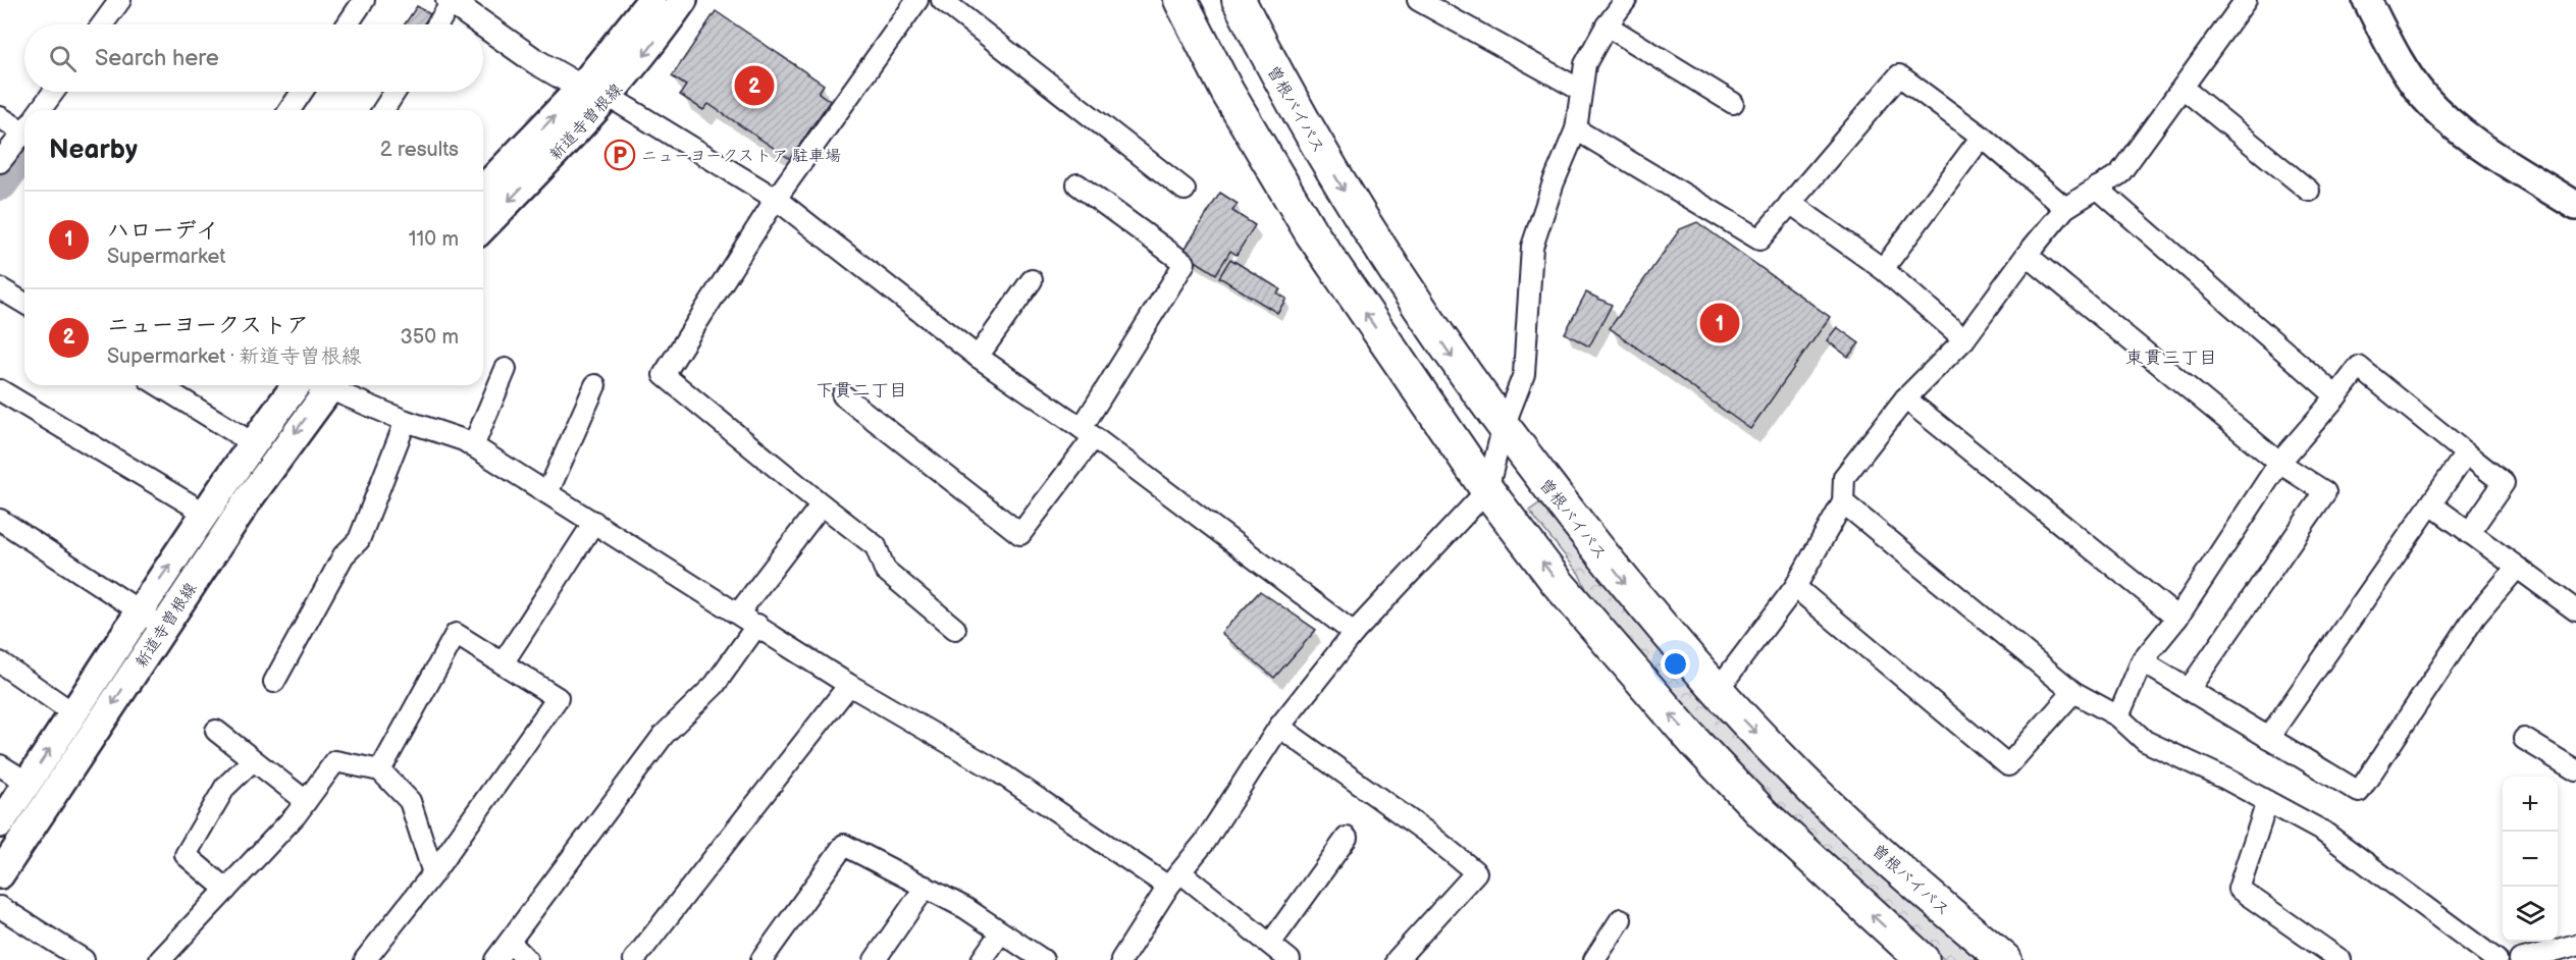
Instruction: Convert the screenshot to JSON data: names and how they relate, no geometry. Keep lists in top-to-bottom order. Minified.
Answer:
{"streets":{"highway":["曽根バイパス"],"main road":["新道寺曽根線"]},"districts":["東貫三丁目","下貫二丁目"],"places":{"parking":["ニューヨークストア 駐車場"]},"page":{"search":"Search here","pins":["2","1"],"heading":["Nearby","2 results"],"list":[{"mark":"1","name":"ハローデイ","note":"Supermarket","value":"110 m"},{"mark":"2","name":"ニューヨークストア","note":"Supermarket · 新道寺曽根線","value":"350 m"}],"map_buttons":["+","−"]}}
